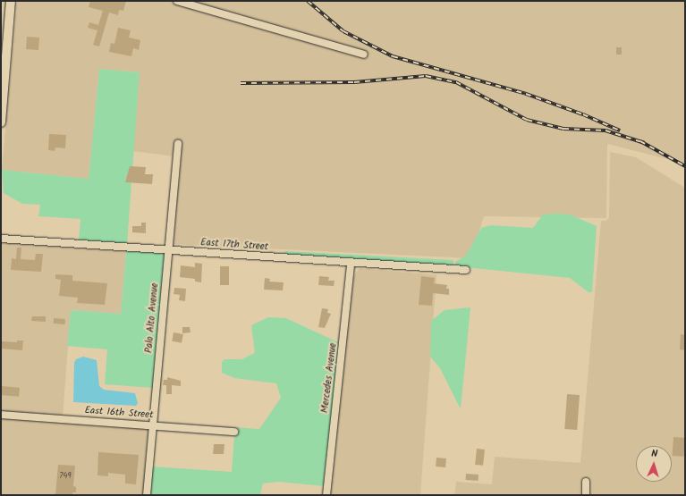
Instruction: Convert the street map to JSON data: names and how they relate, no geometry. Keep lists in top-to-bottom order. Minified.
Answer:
{"streets":{"street":["East 17th Street","Palo Alto Avenue","Mercedes Avenue","East 16th Street"]},"crossings":[["East 17th Street","Palo Alto Avenue"],["East 17th Street","Mercedes Avenue"],["Palo Alto Avenue","East 16th Street"]],"house_numbers":["749"],"north":"top"}
